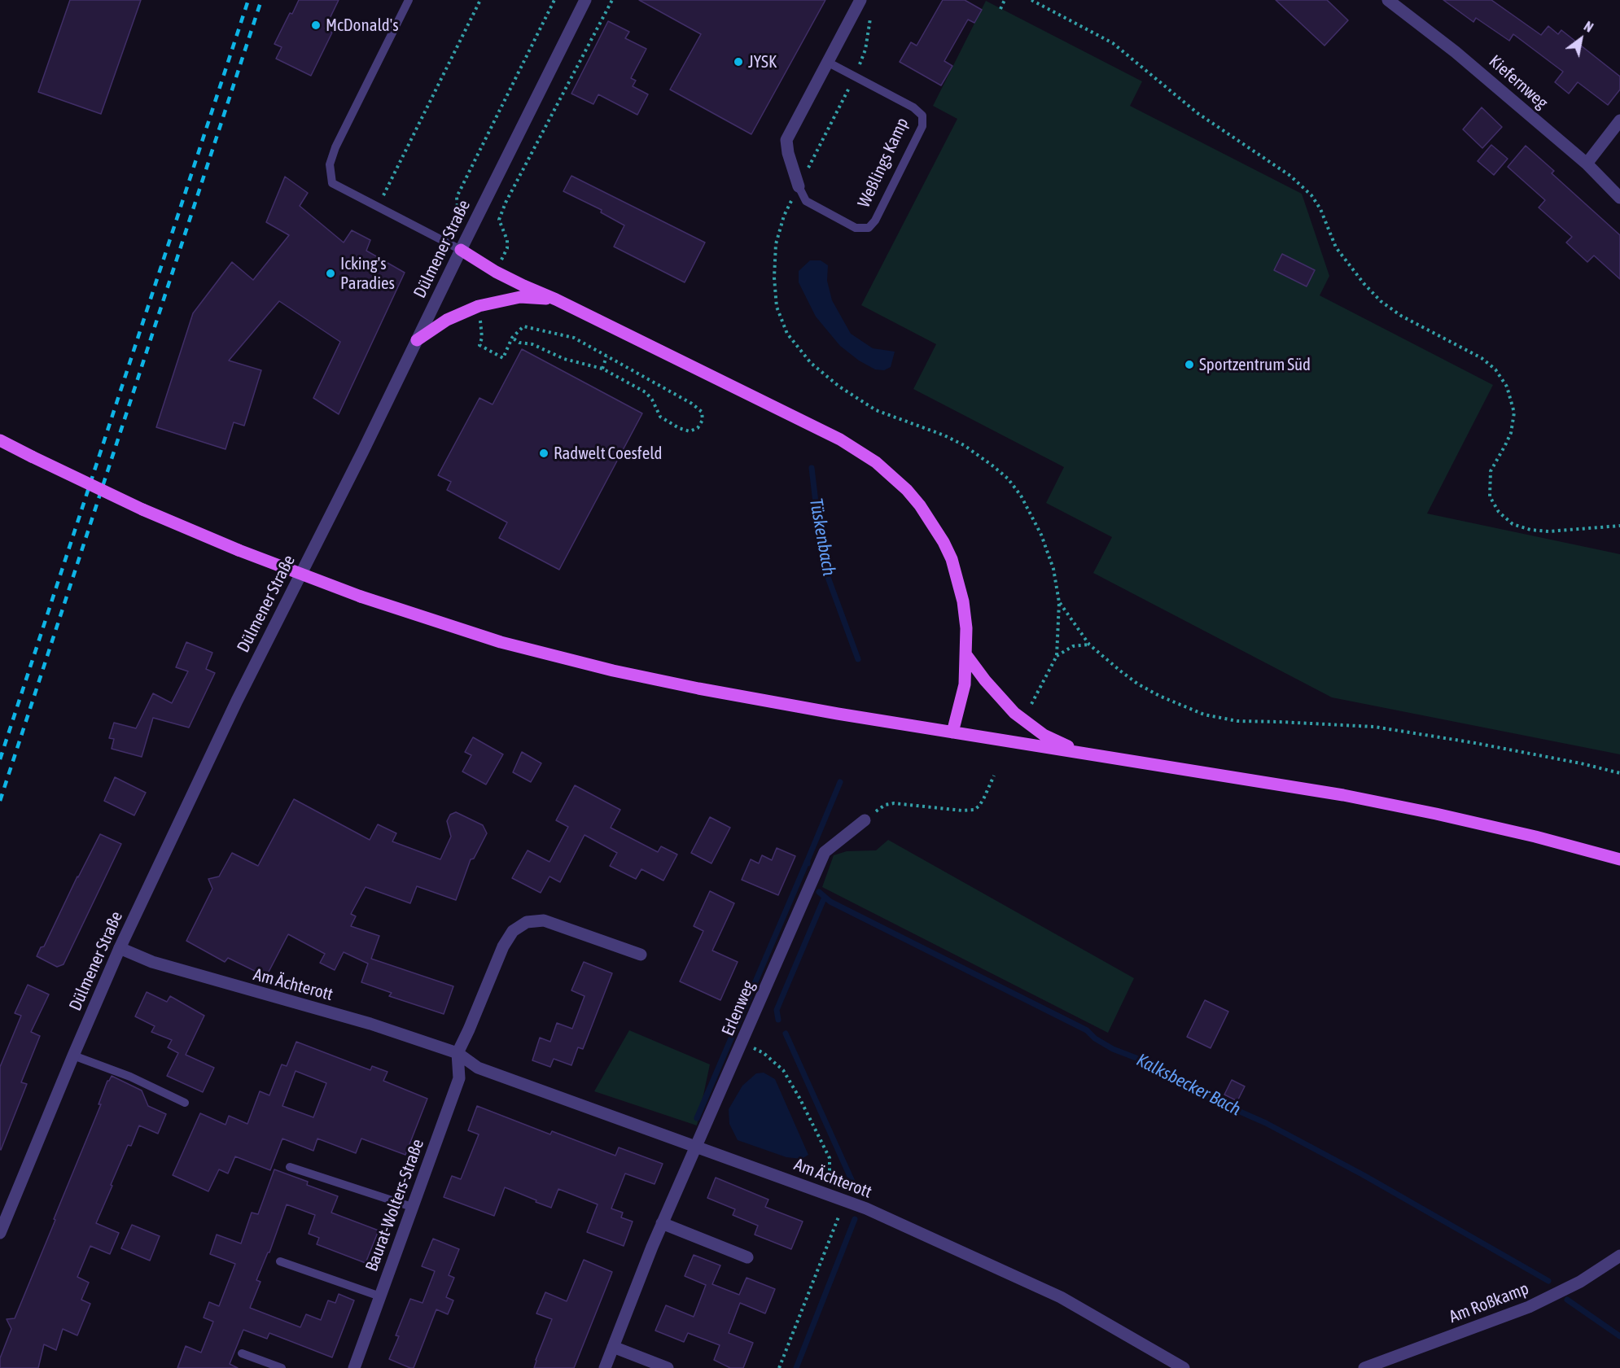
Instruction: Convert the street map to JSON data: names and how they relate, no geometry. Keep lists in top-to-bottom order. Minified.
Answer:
{"streets":{"street":["Kiefernweg","Weßlings Kamp","Dülmener Straße","Am Ächterott","Erlenweg","Baurat-Wolters-Straße","Am Roßkamp"]},"crossings":[["Dülmener Straße","Am Ächterott"],["Am Ächterott","Erlenweg"],["Am Ächterott","Baurat-Wolters-Straße"]],"water":["Tüskenbach","Kalksbecker Bach"],"places":["McDonald's","JYSK","Icking's Paradies","Sportzentrum Süd","Radwelt Coesfeld"],"north":"top right"}
